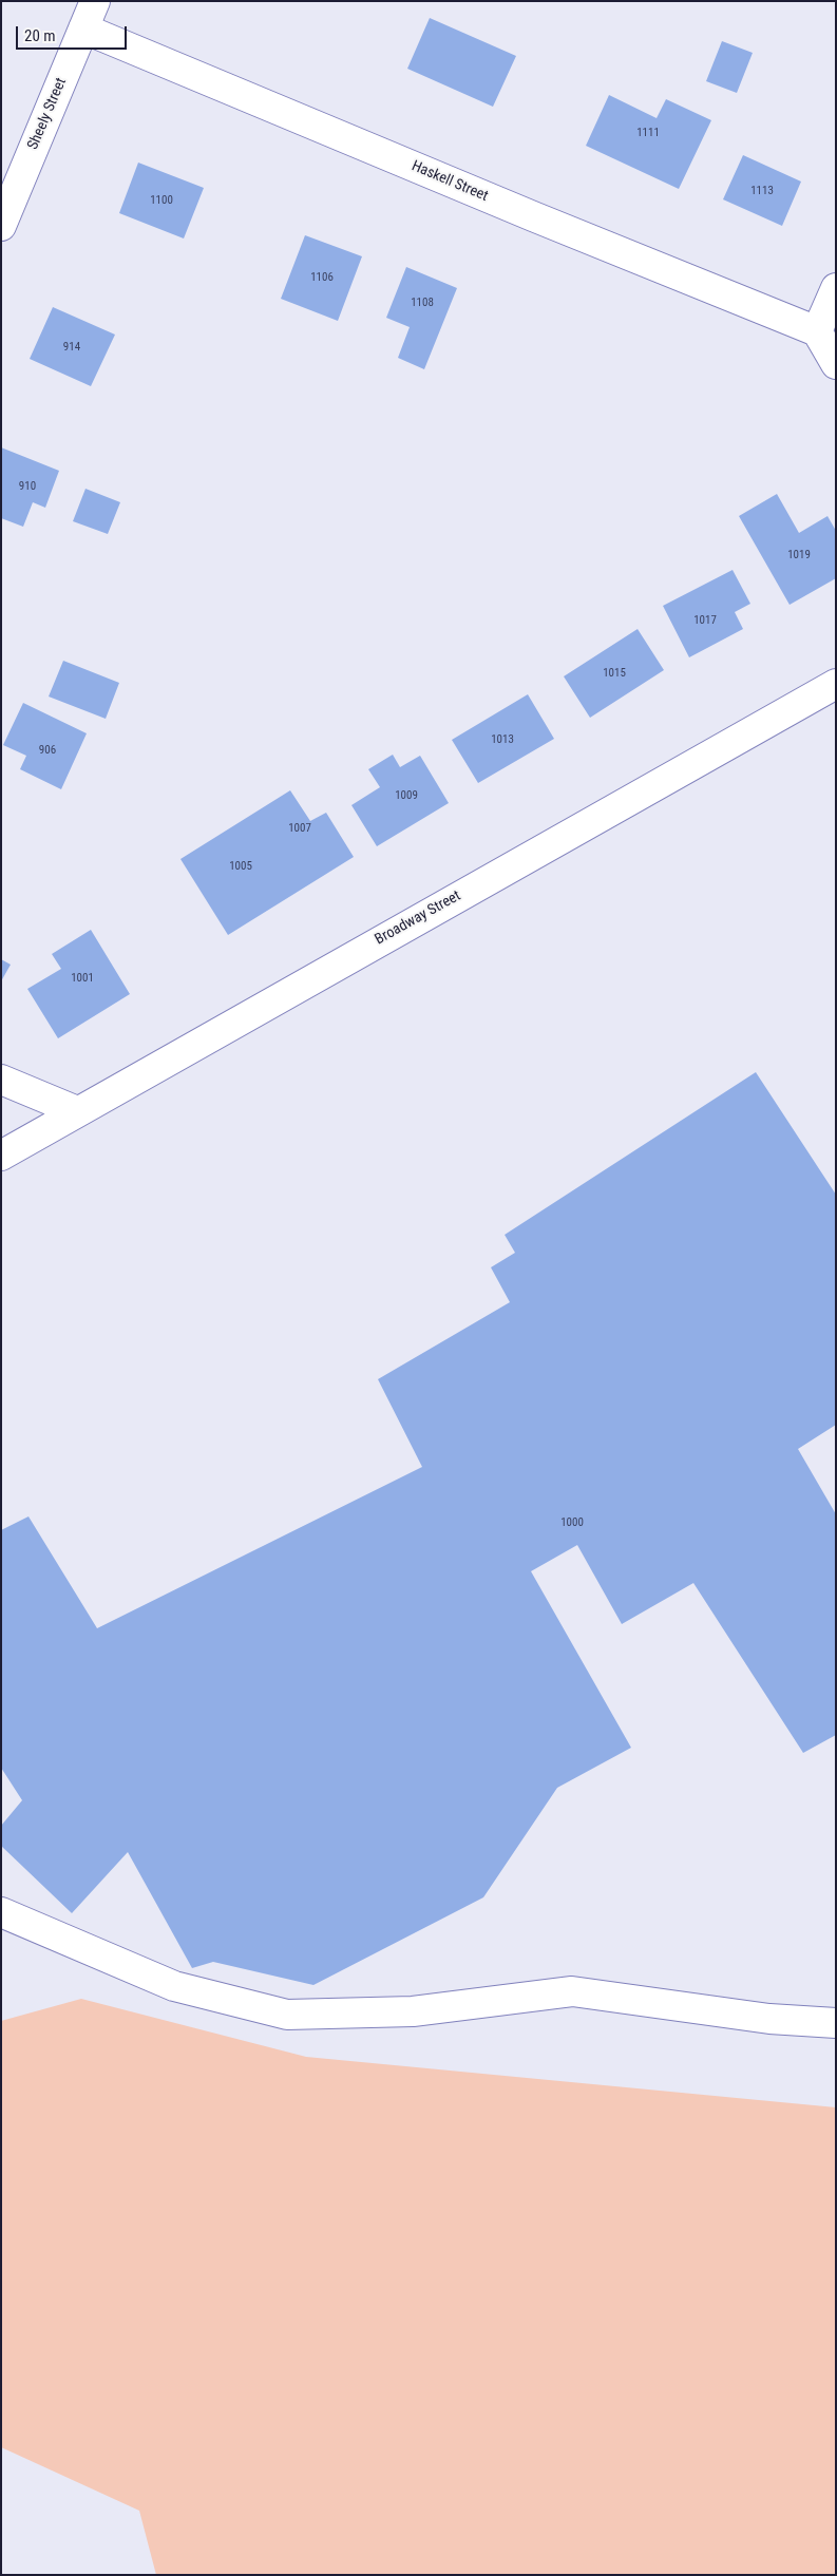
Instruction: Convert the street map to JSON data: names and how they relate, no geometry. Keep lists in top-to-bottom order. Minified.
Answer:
{"streets":{"street":["Sheely Street","Haskell Street","Broadway Street"]},"crossings":[["Sheely Street","Haskell Street"]],"house_numbers":["1111","1113","1100","1106","1108","914","910","1019","1017","1015","1013","906","1009","1007","1005","1001","1000"],"scale_bar":"20 m"}
